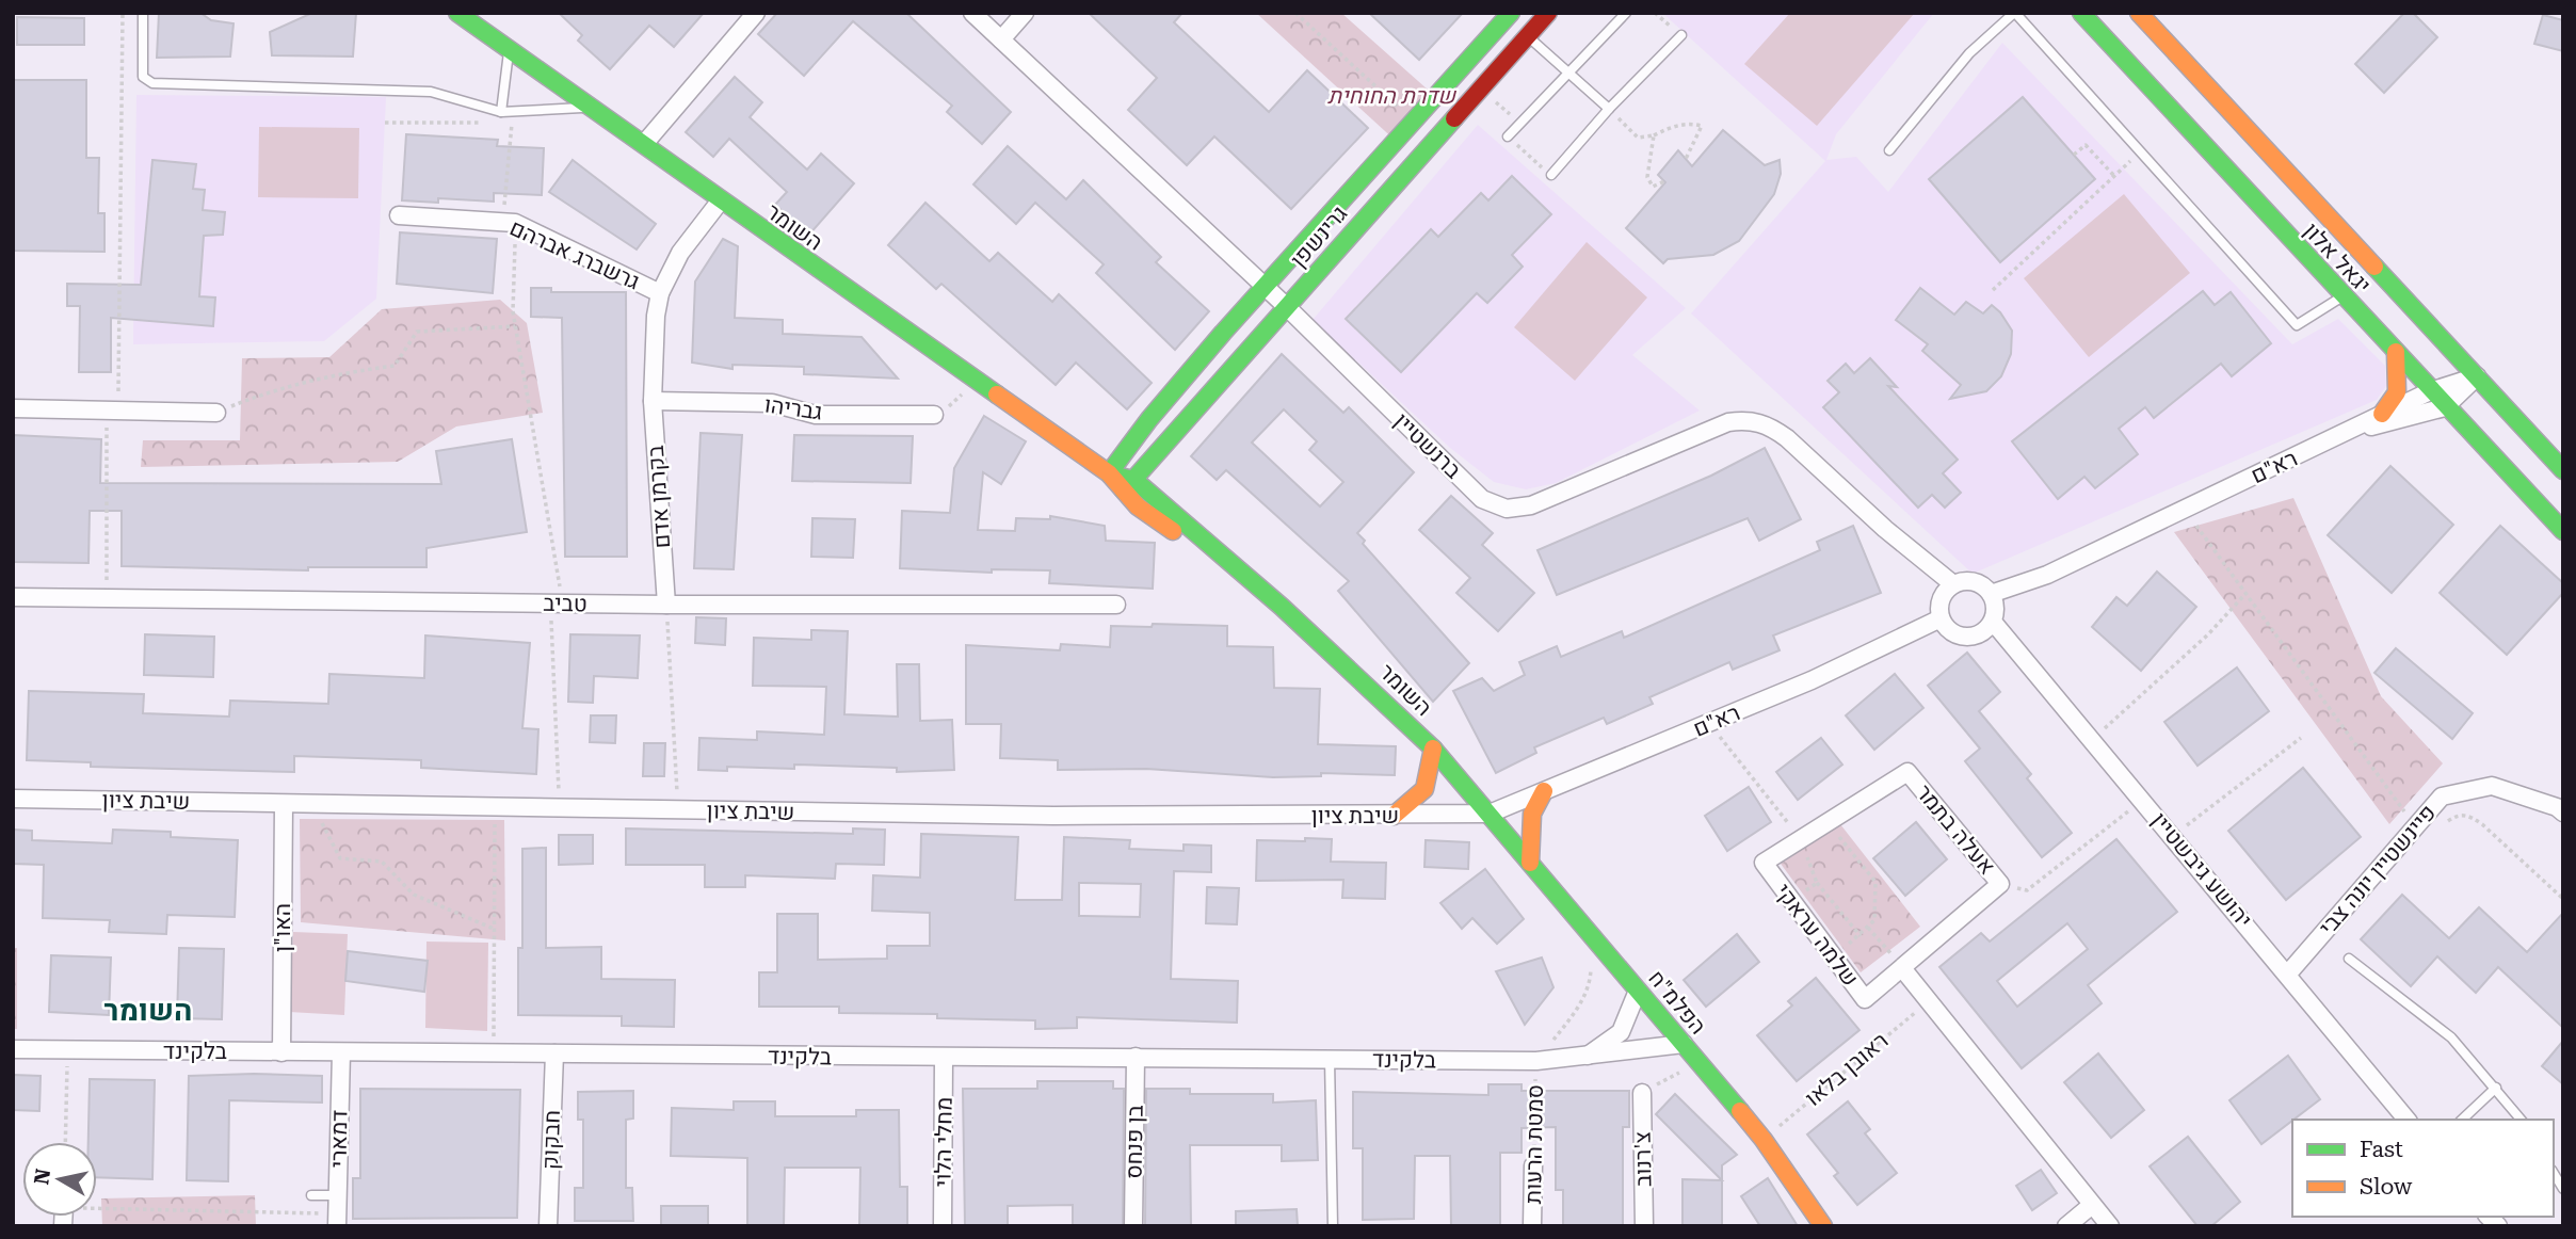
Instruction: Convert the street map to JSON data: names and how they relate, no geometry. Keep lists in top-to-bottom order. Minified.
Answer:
{"streets":{"street":["השומר","גרינשפן","גרשברג אברהם","יגאל אלון","גבריהו","ברנשטיין","רא\"ם","בקרמן אדם","טביב","שיבת ציון","אעלה בתמר","יהושע גיבשטיין","פיינשטיין יונה צבי","האו\"ן","שלמה עראקי","הפלמ\"ח","בלקינד","דמארי","חבקוק","מחלי הלוי","בן פנחס","סמטת הרעות","צ'רנוב"],"path":["ראובן בלאו"]},"crossings":[["השומר","גרינשפן"],["השומר","רא\"ם"],["השומר","בקרמן אדם"],["השומר","שיבת ציון"],["השומר","הפלמ\"ח"],["גרינשפן","ברנשטיין"],["גרשברג אברהם","בקרמן אדם"],["יגאל אלון","רא\"ם"],["גבריהו","בקרמן אדם"],["ברנשטיין","רא\"ם"],["ברנשטיין","יהושע גיבשטיין"],["רא\"ם","שיבת ציון"],["רא\"ם","יהושע גיבשטיין"],["רא\"ם","הפלמ\"ח"],["בקרמן אדם","טביב"],["שיבת ציון","האו\"ן"],["שיבת ציון","הפלמ\"ח"],["אעלה בתמר","שלמה עראקי"],["יהושע גיבשטיין","פיינשטיין יונה צבי"],["האו\"ן","בלקינד"],["הפלמ\"ח","בלקינד"],["הפלמ\"ח","ראובן בלאו"],["בלקינד","דמארי"],["בלקינד","חבקוק"],["בלקינד","מחלי הלוי"],["בלקינד","בן פנחס"],["בלקינד","סמטת הרעות"]],"districts":["השומר"],"parks":["שדרת החוחית"],"legend":["Fast","Slow"],"north":"left"}
